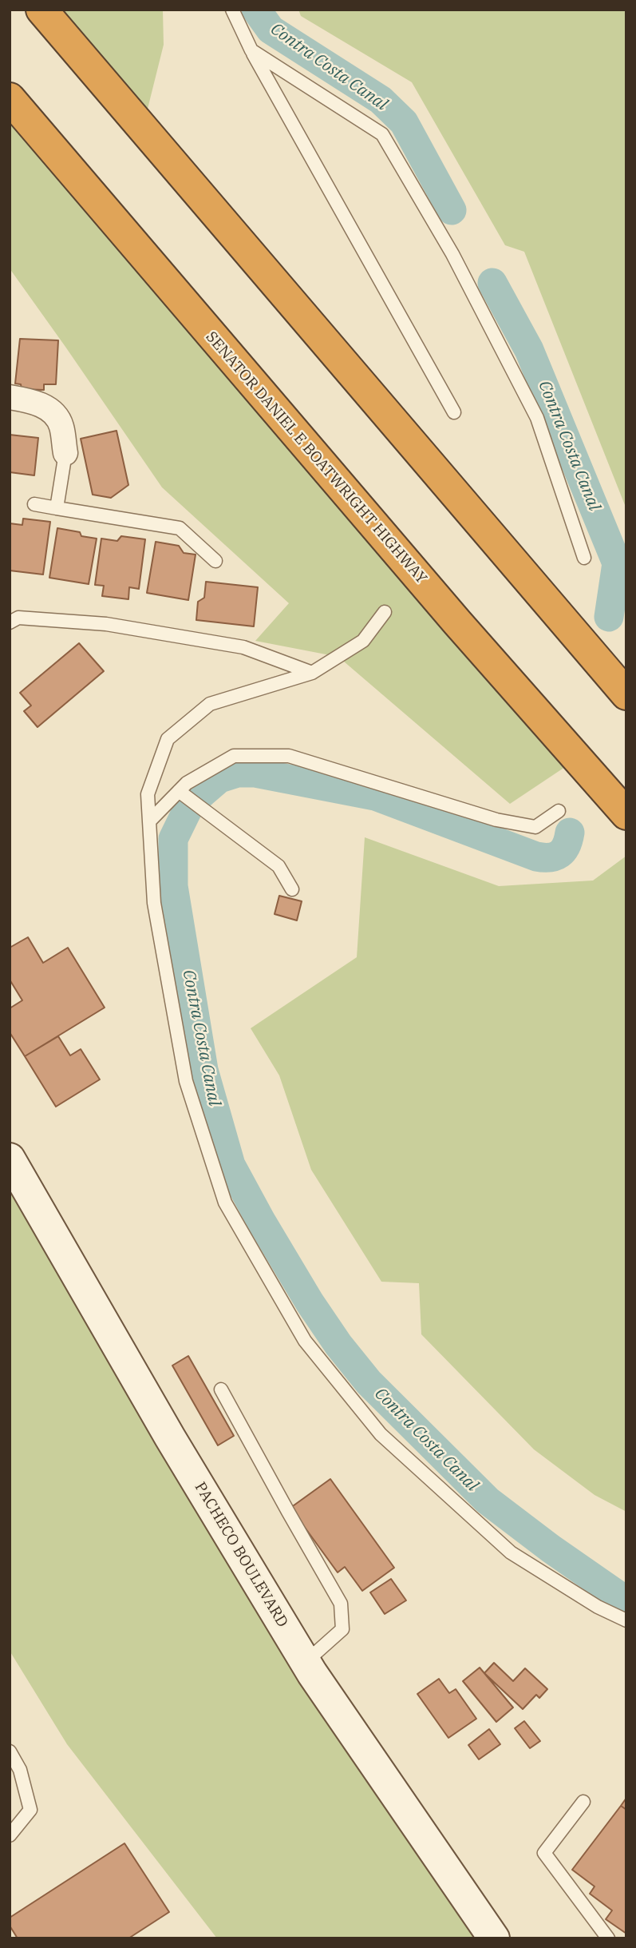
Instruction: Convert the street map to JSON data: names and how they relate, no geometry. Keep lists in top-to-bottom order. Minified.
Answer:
{"streets":{"highway":["SENATOR DANIEL E BOATWRIGHT HIGHWAY"],"main road":["PACHECO BOULEVARD"]},"water":["Contra Costa Canal"]}
